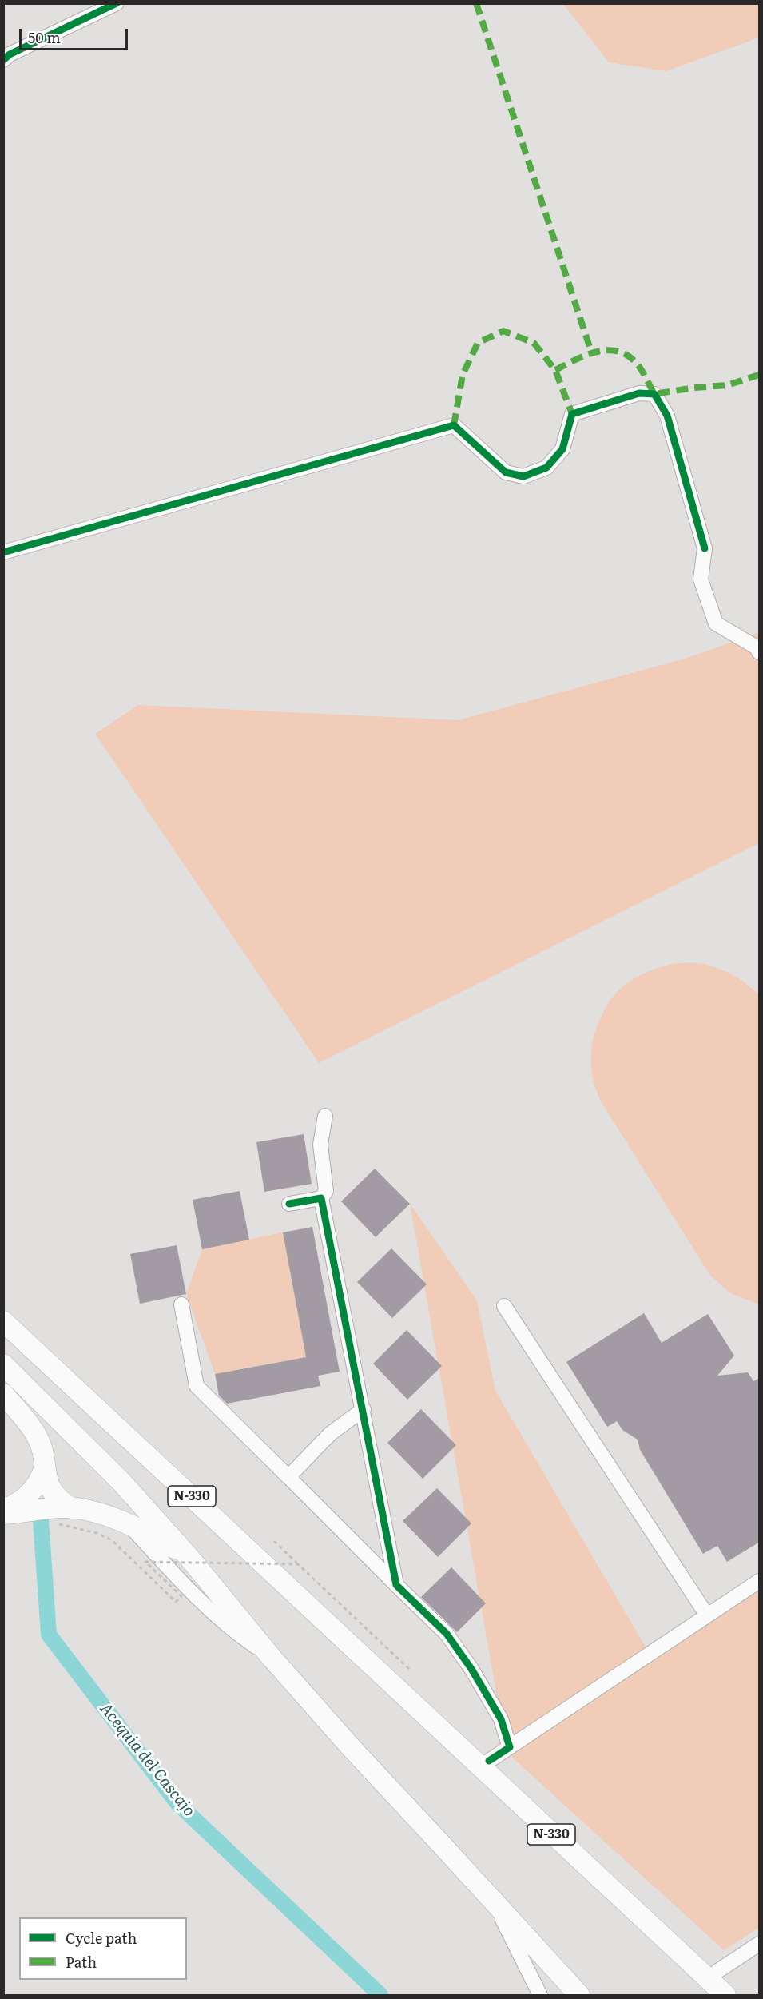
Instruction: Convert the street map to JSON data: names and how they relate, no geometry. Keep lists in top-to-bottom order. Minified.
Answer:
{"streets":{"highway":["N-330"]},"water":["Acequia del Cascajo"],"legend":["Cycle path","Path"],"scale_bar":"50 m"}
